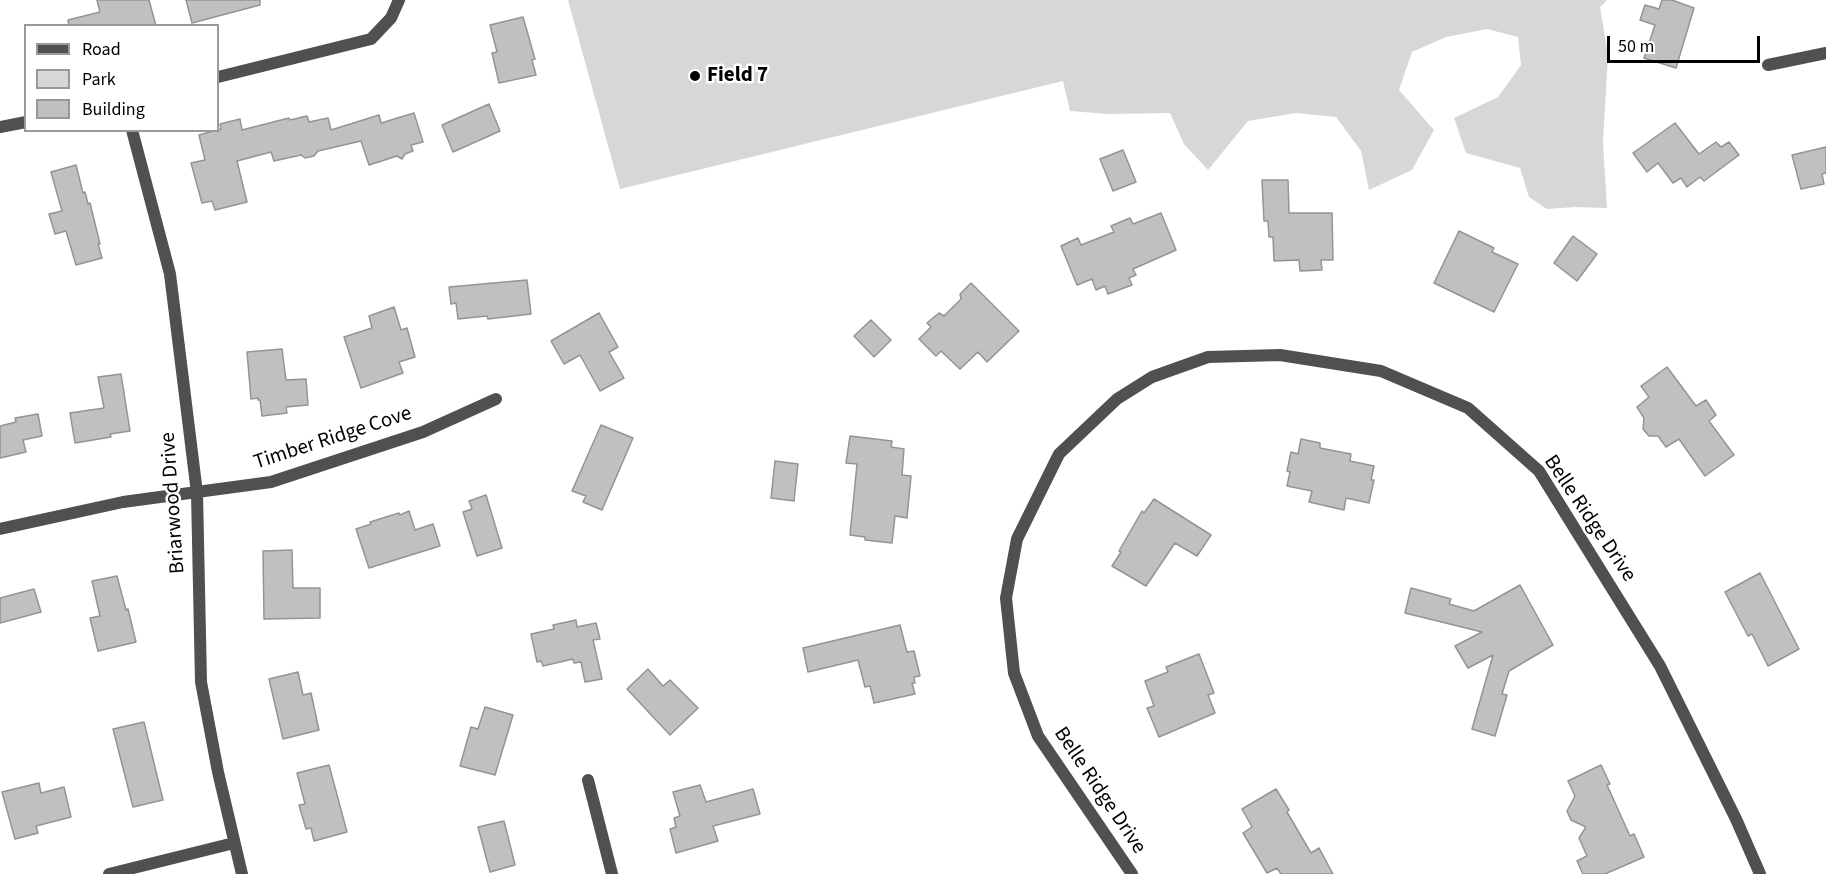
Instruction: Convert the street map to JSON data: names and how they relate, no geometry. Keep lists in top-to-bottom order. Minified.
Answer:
{"streets":{"street":["Timber Ridge Cove","Briarwood Drive","Belle Ridge Drive"]},"crossings":[["Timber Ridge Cove","Briarwood Drive"]],"places":["Field 7"],"legend":["Road","Park","Building"],"scale_bar":"50 m"}
